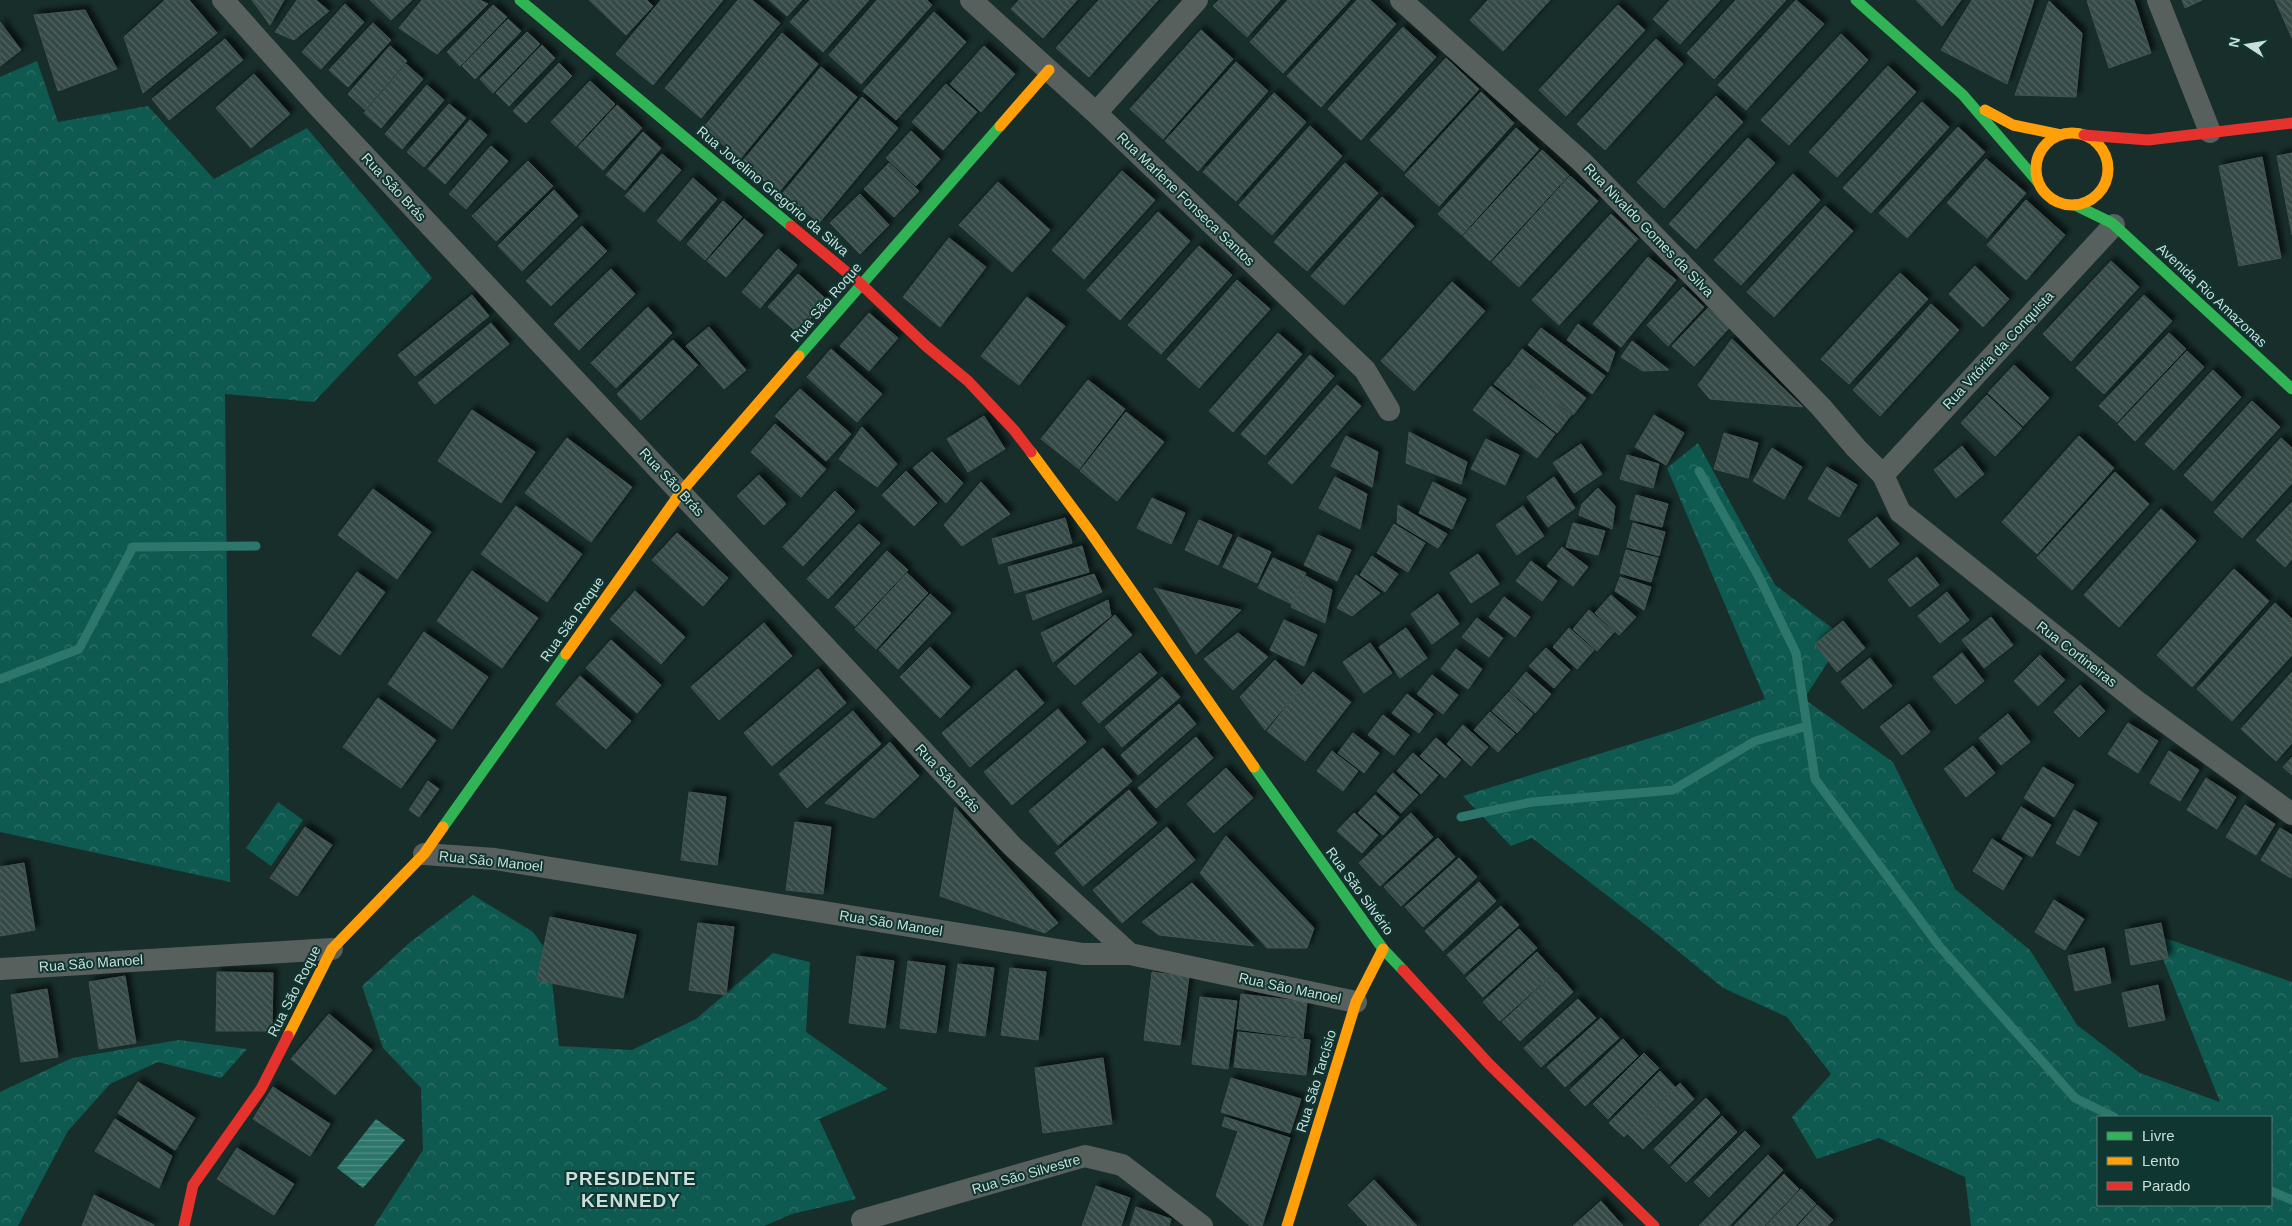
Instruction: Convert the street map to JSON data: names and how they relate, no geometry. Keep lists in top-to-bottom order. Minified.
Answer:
{"streets":{"street":["Rua São Brás","Rua Jovelino Gregório da Silva","Rua Marlene Fonseca Santos","Rua Nivaldo Gomes da Silva","Avenida Rio Amazonas","Rua São Roque","Rua Vitória da Conquista","Rua Cortineiras","Rua São Manoel","Rua São Silvério","Rua São Tarcísio","Rua São Silvestre"]},"crossings":[["Rua São Brás","Rua São Roque"],["Rua São Brás","Rua São Manoel"],["Rua Jovelino Gregório da Silva","Rua São Roque"],["Rua Jovelino Gregório da Silva","Rua São Silvério"],["Rua Marlene Fonseca Santos","Rua São Roque"],["Rua Nivaldo Gomes da Silva","Rua Vitória da Conquista"],["Rua Nivaldo Gomes da Silva","Rua Cortineiras"],["Avenida Rio Amazonas","Rua Vitória da Conquista"],["Rua São Roque","Rua São Manoel"],["Rua Vitória da Conquista","Rua Cortineiras"],["Rua São Manoel","Rua São Tarcísio"],["Rua São Silvério","Rua São Tarcísio"]],"districts":["PRESIDENTE KENNEDY"],"legend":["Livre","Lento","Parado"],"north":"left"}
